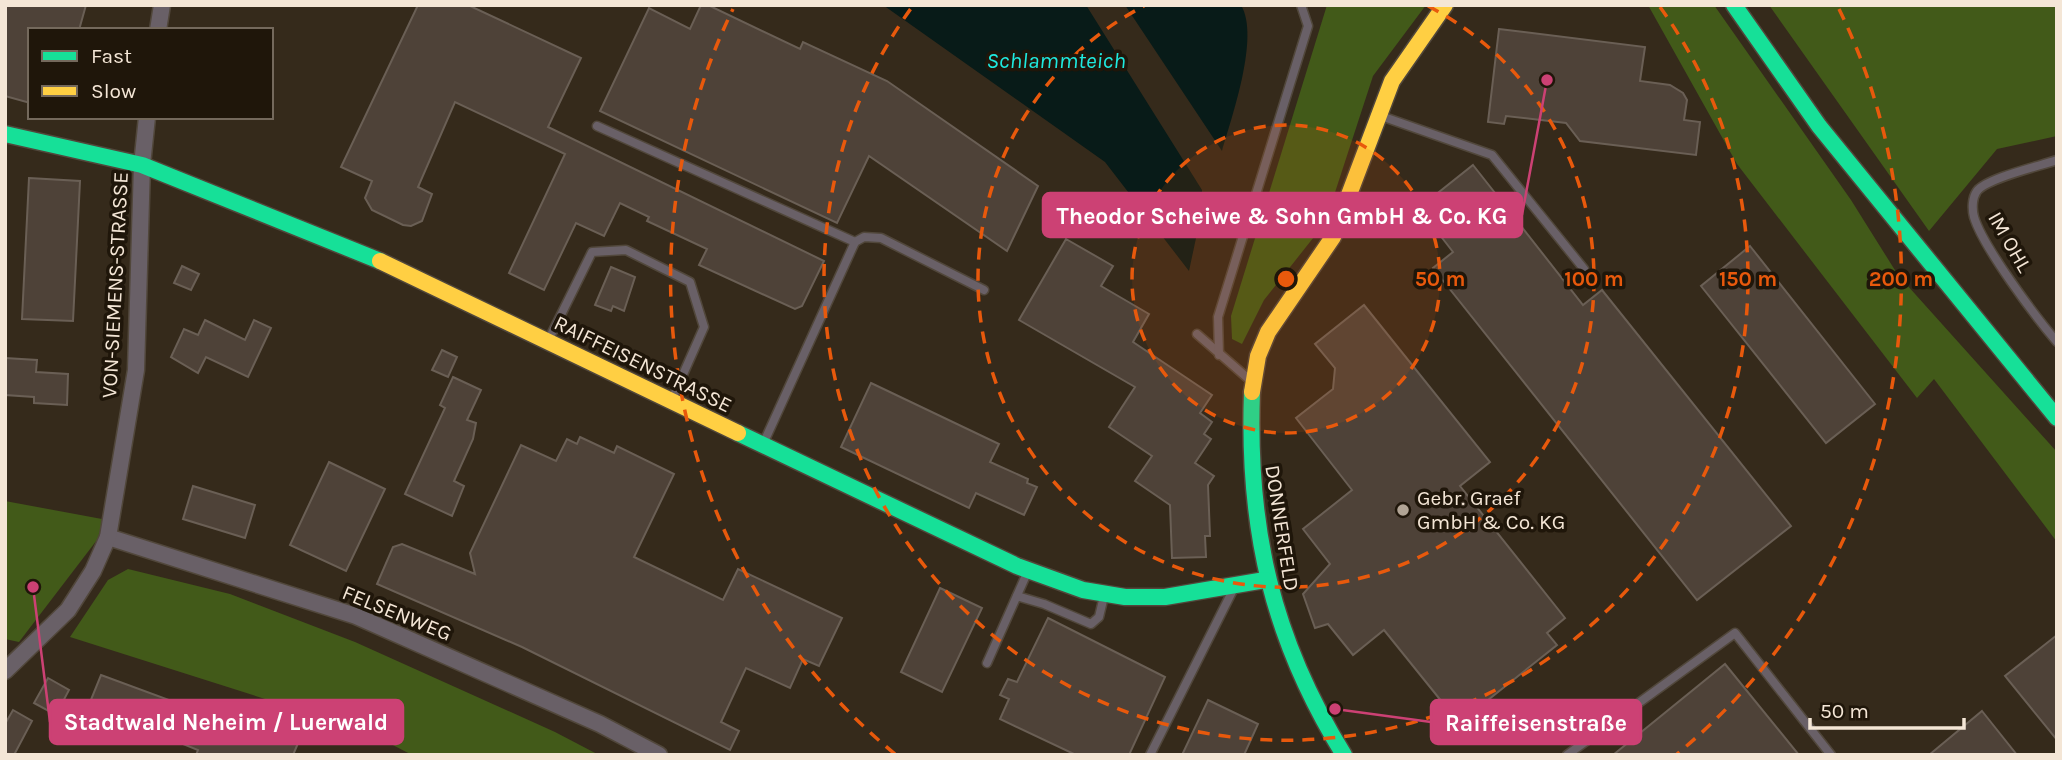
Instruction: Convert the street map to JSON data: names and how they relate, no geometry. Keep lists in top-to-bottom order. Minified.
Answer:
{"streets":{"street":["VON-SIEMENS-STRASSE","RAIFFEISENSTRASSE","DONNERFELD","FELSENWEG"],"lane":["IM OHL"]},"crossings":[["VON-SIEMENS-STRASSE","RAIFFEISENSTRASSE"],["VON-SIEMENS-STRASSE","FELSENWEG"],["RAIFFEISENSTRASSE","DONNERFELD"]],"water":["Schlammteich"],"places":["Theodor Scheiwe & Sohn GmbH & Co. KG","Gebr. Graef GmbH & Co. KG","Stadtwald Neheim / Luerwald","Raiffeisenstraße"],"legend":["Fast","Slow"],"scale_bar":"50 m","rings":["50 m","100 m","150 m","200 m"]}
